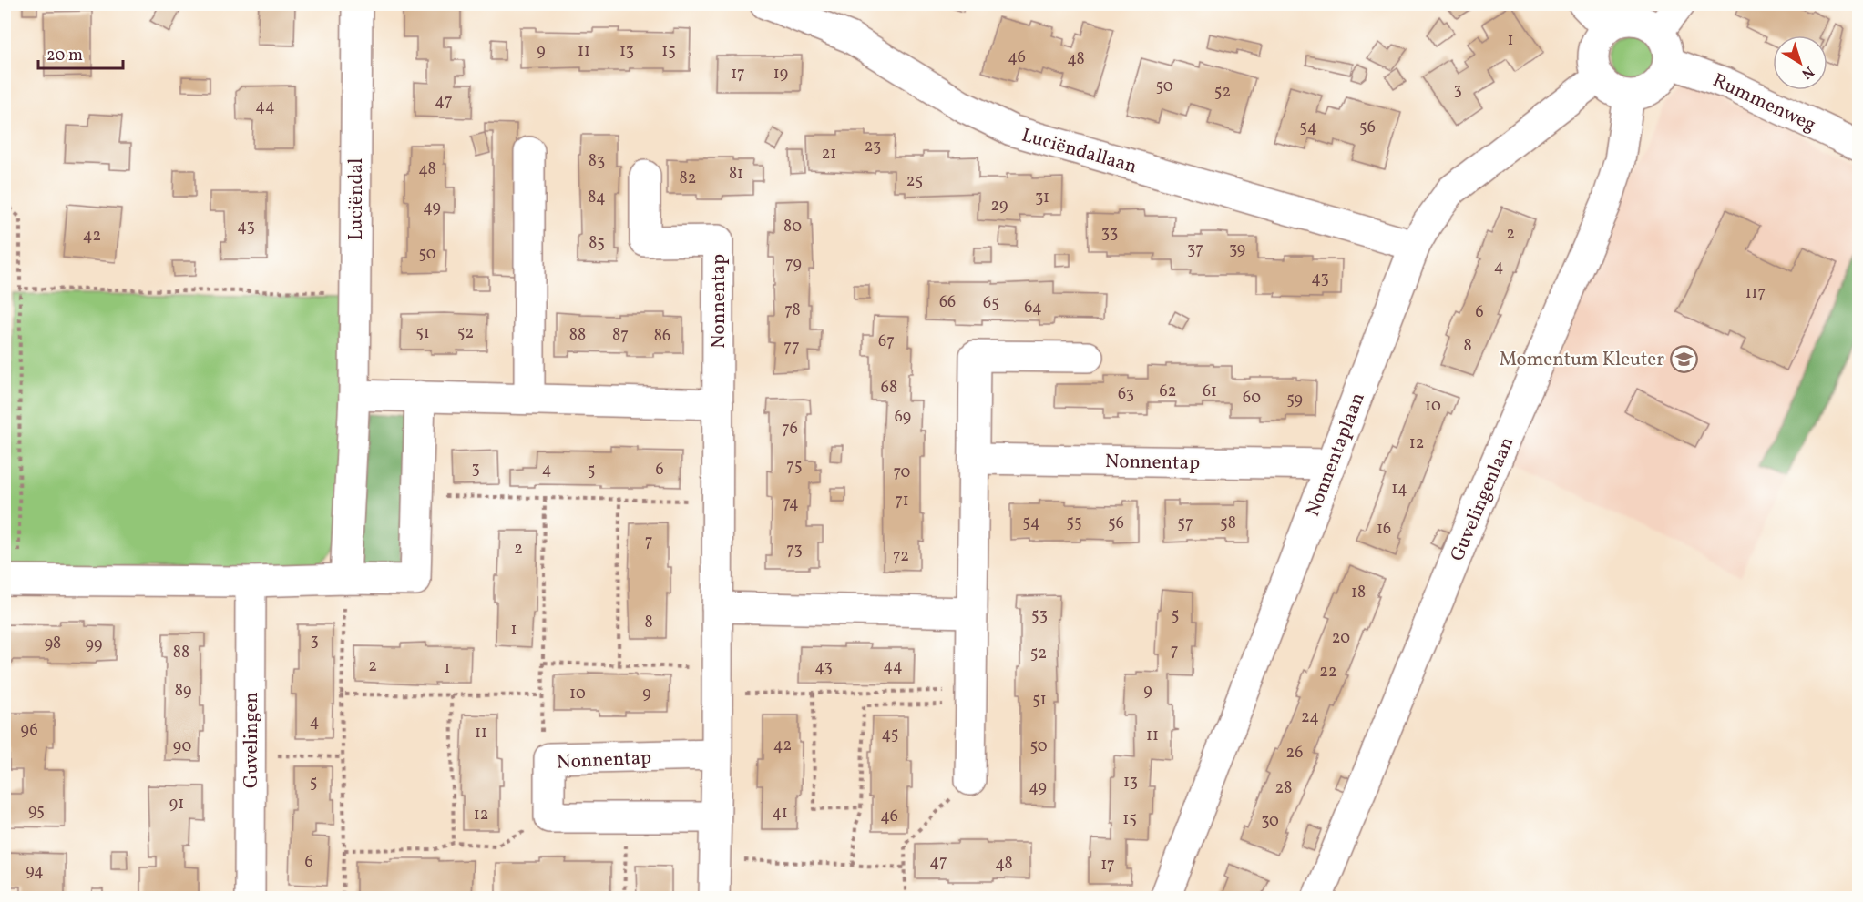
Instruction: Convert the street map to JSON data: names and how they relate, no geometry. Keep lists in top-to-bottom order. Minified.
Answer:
{"streets":{"street":["Rummenweg","Luciëndallaan","Luciëndal","Nonnentap","Nonnentaplaan","Guvelingenlaan","Guvelingen"]},"crossings":[["Rummenweg","Nonnentaplaan"],["Rummenweg","Guvelingenlaan"],["Luciëndallaan","Nonnentaplaan"],["Nonnentap","Nonnentaplaan"],["Nonnentaplaan","Guvelingenlaan"]],"places":{"school or university":["Momentum Kleuter"]},"house_numbers":["1","9","11","13","15","46","48","17","19","50","3","52","47","44","54","56","23","21","83","48","81","82","25","84","31","29","49","43","80","33","2","42","85","37","39","50","79","4","43","117","66","65","64","78","6","51","52","88","87","86","67","8","77","68","62","61","63","60","59","10","69","76","12","75","3","4","6","5","70","14","71","74","54","55","56","57","58","16","7","2","73","72","18","53","5","8","1","20","3","98","99","7","88","52","2","44","43","1","22","89","9","10","9","51","24","4","96","11","45","11","42","90","50","26","13","5","49","28","91","95","41","12","46","15","30","6","47","48","17","94"],"scale_bar":"20 m","north":"bottom right"}
